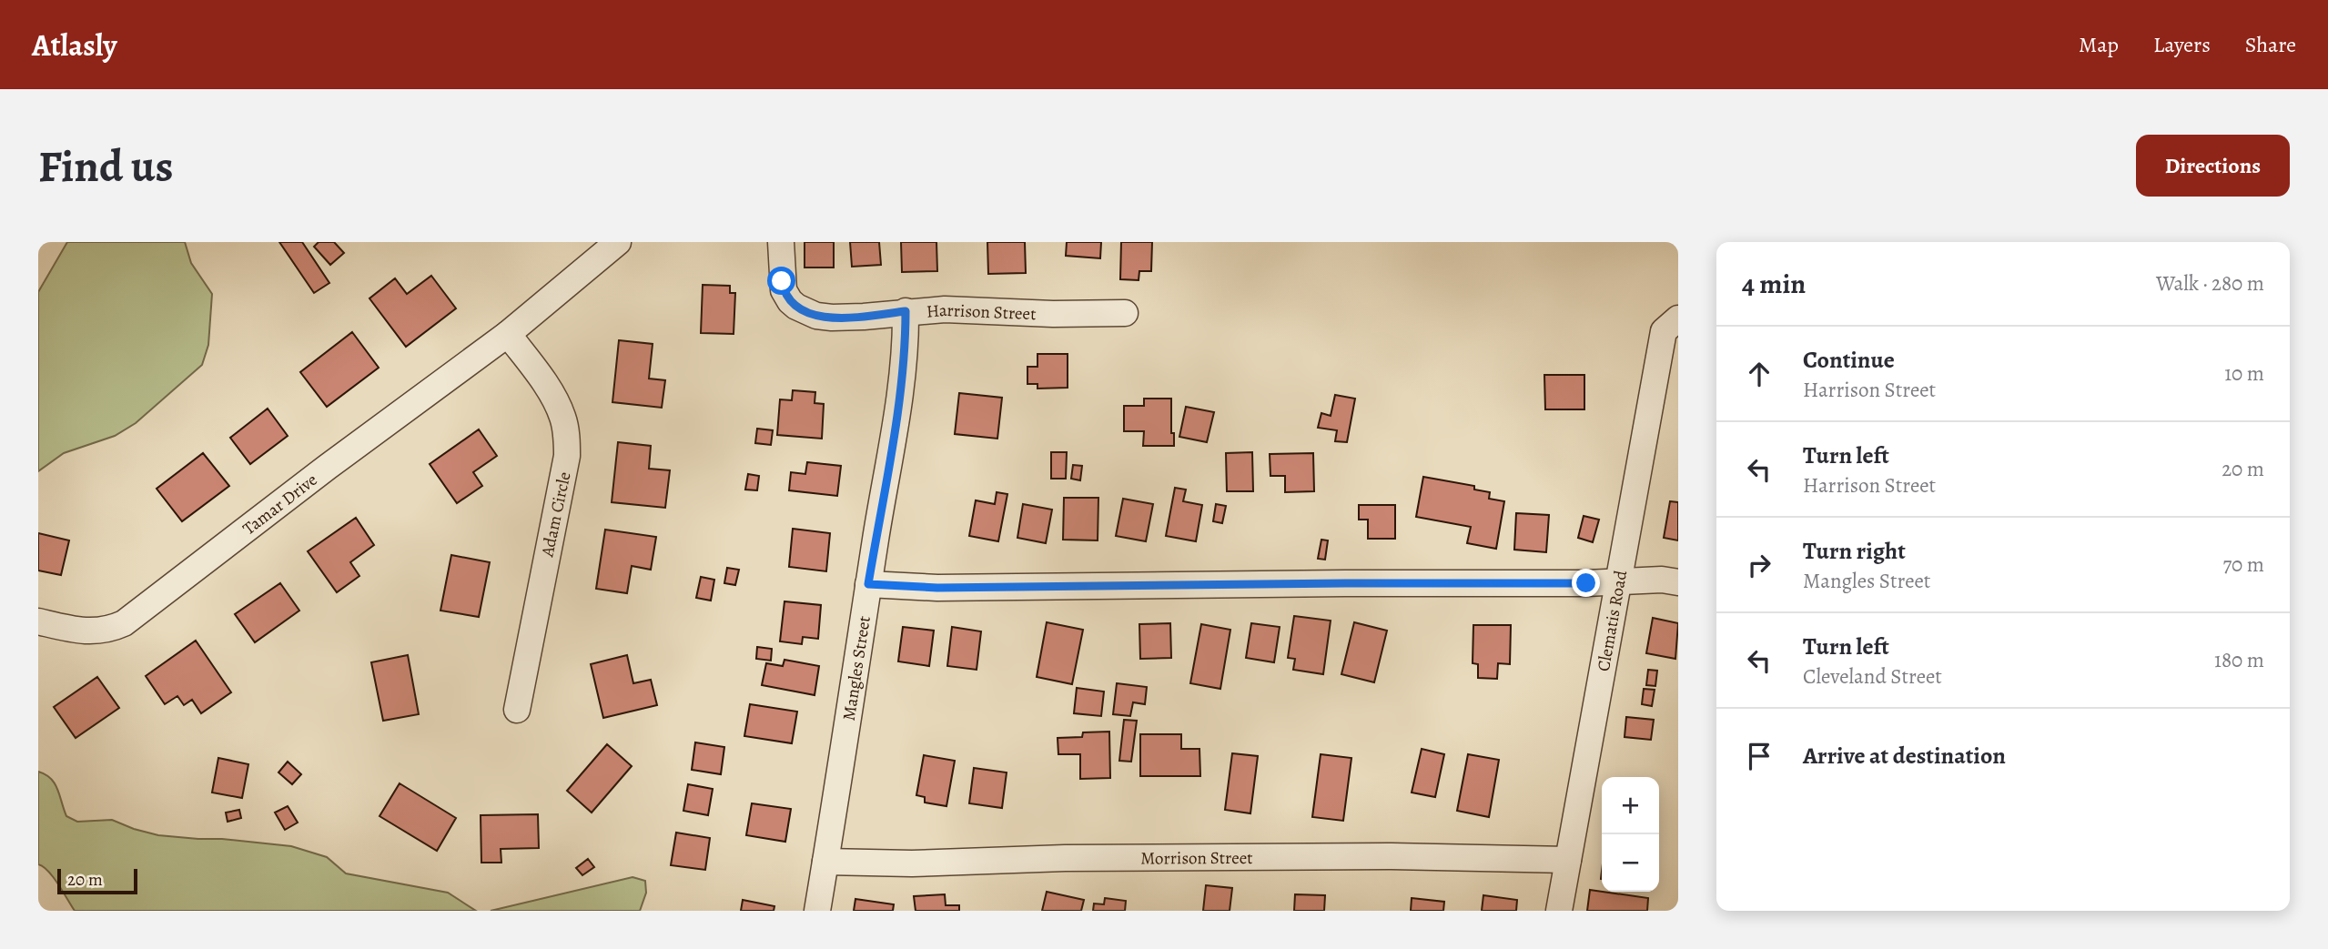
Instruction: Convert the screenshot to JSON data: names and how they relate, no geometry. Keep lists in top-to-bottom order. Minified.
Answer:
{"streets":{"street":["Harrison Street","Tamar Drive","Adam Circle","Clematis Road","Mangles Street","Morrison Street"]},"crossings":[["Harrison Street","Mangles Street"],["Tamar Drive","Adam Circle"],["Clematis Road","Morrison Street"],["Mangles Street","Morrison Street"]],"scale_bar":"20 m","page":{"header":"Atlasly","nav":["Map","Layers","Share"],"buttons":"Directions","title":"Find us","heading":["4 min","Walk · 280 m"],"list":[["Continue","Harrison Street","10 m"],["Turn left","Harrison Street","20 m"],["Turn right","Mangles Street","70 m"],["Turn left","Cleveland Street","180 m"],"Arrive at destination"],"map_buttons":["+","−"],"scale":"20 m"}}
